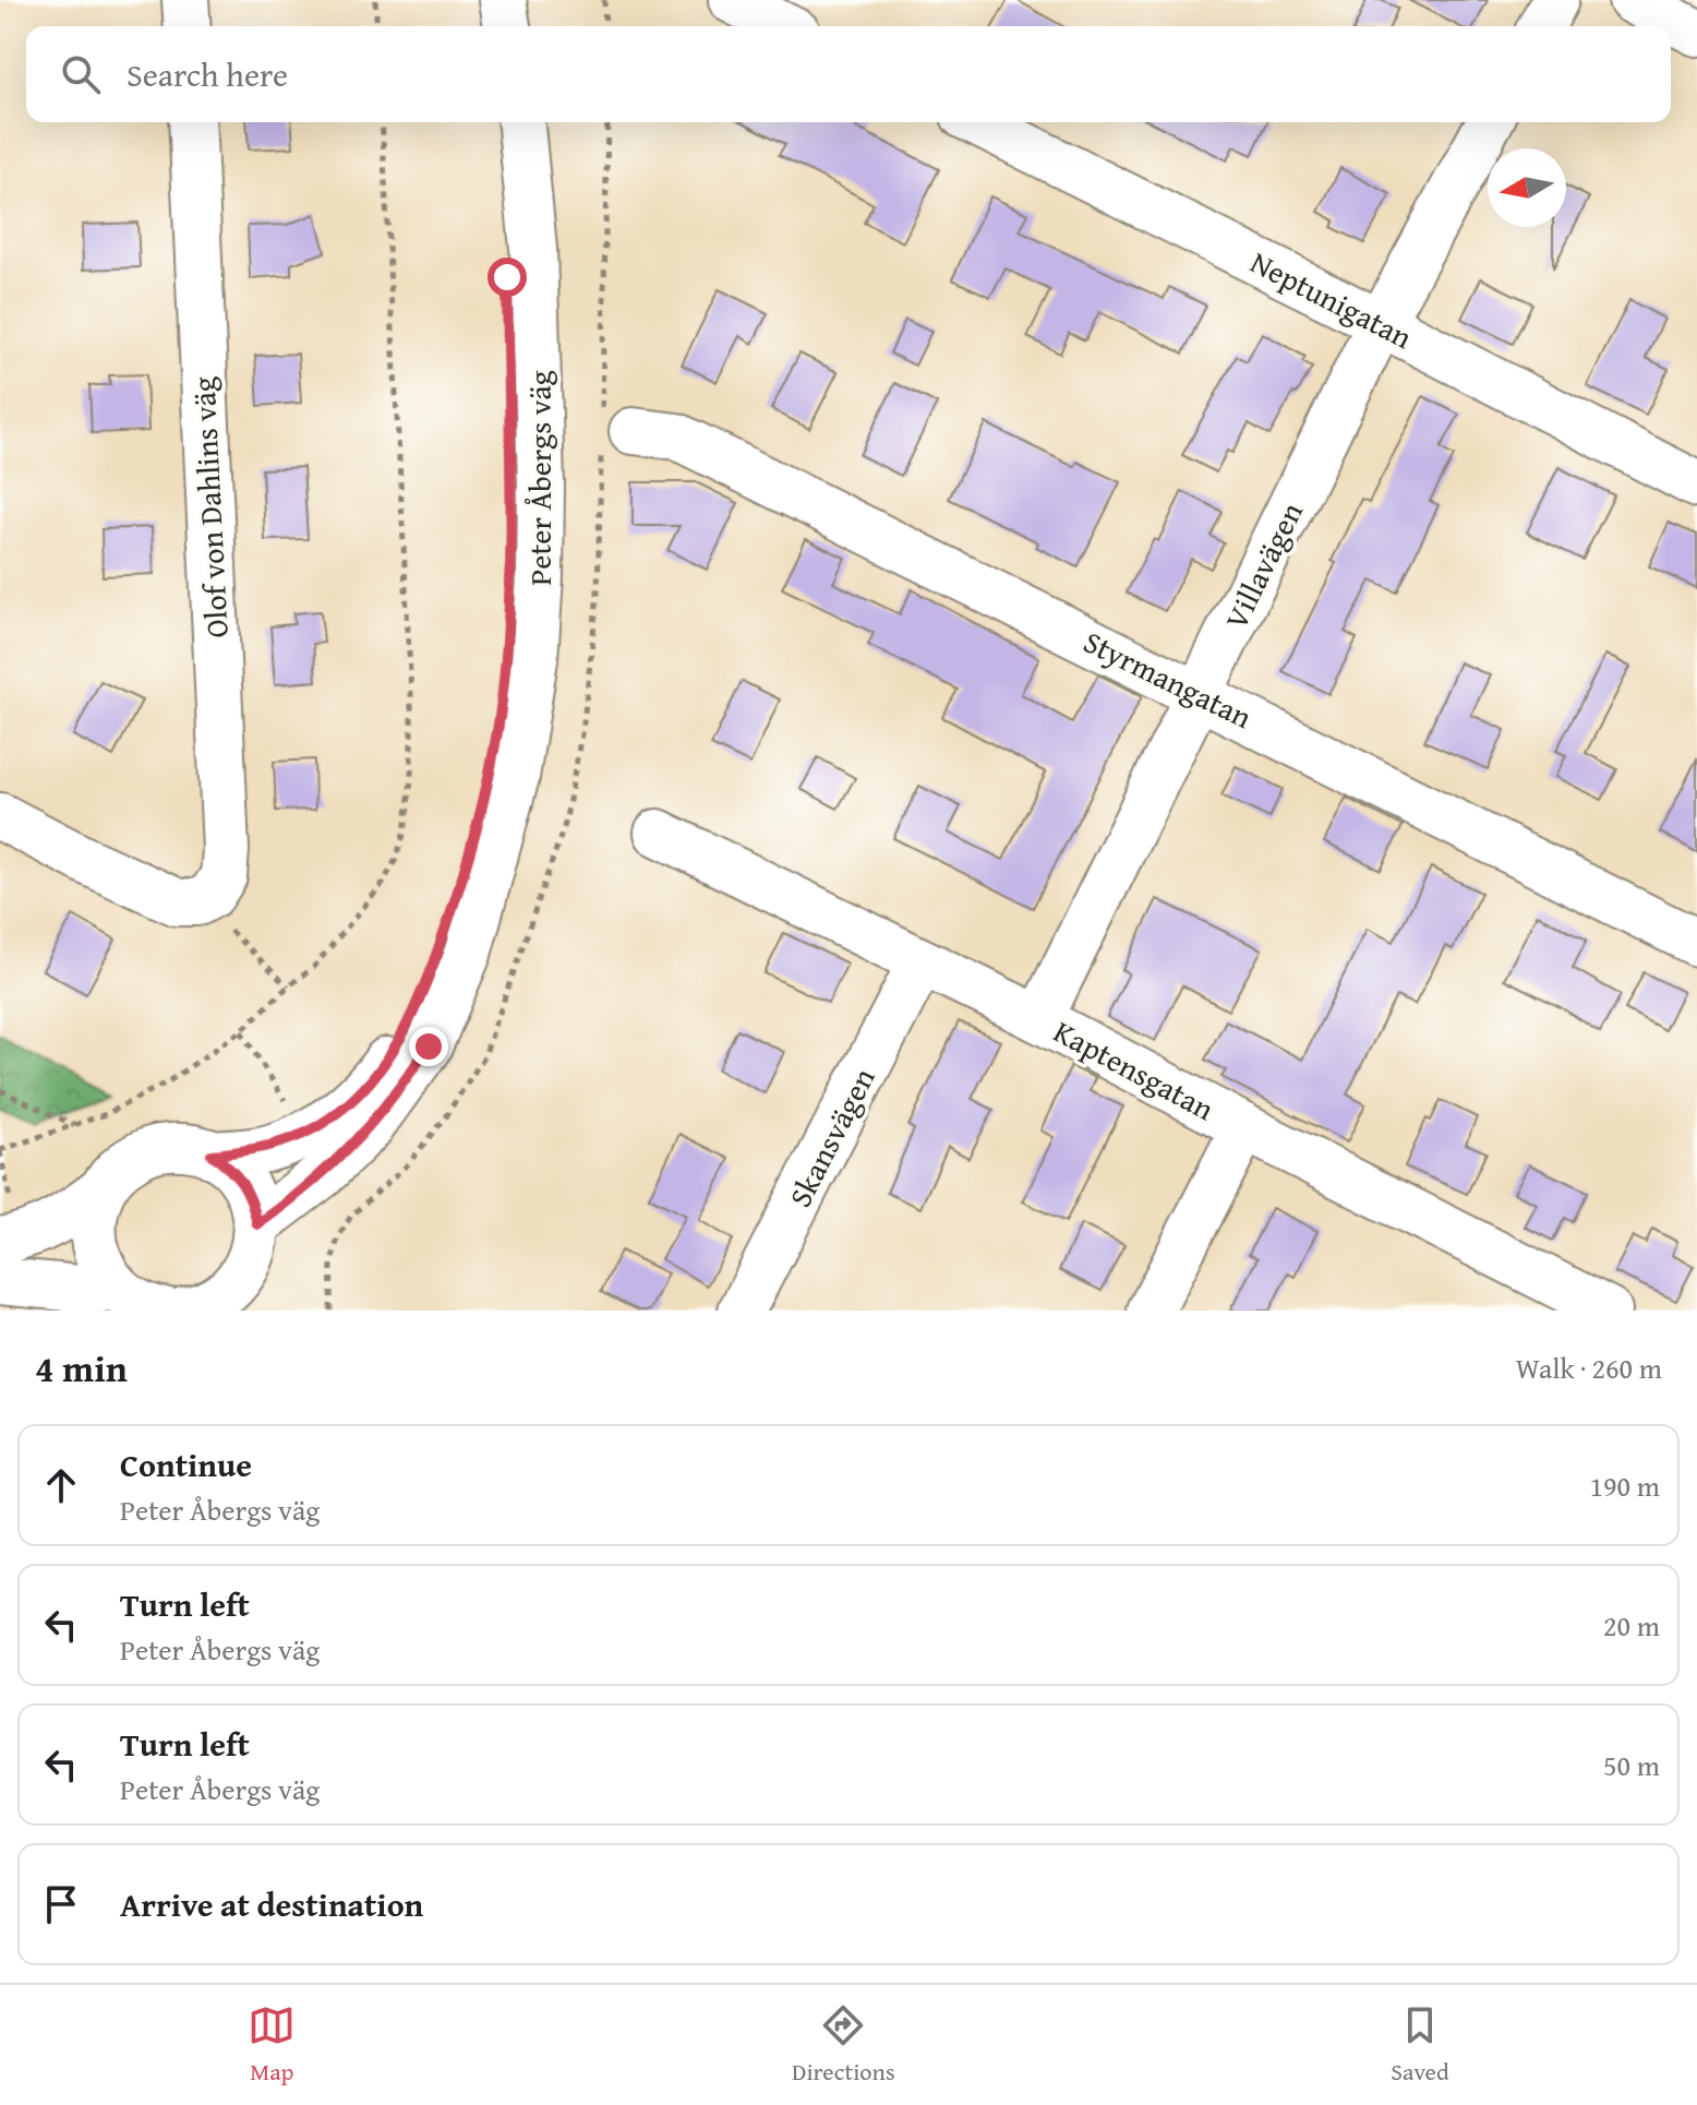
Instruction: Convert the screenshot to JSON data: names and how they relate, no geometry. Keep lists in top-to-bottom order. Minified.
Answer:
{"streets":{"street":["Neptunigatan","Peter Åbergs väg","Olof von Dahlins väg","Villavägen","Styrmangatan","Kaptensgatan","Skansvägen"]},"crossings":[["Neptunigatan","Villavägen"],["Villavägen","Styrmangatan"],["Villavägen","Kaptensgatan"],["Kaptensgatan","Skansvägen"]],"north":"left","page":{"search":"Search here","heading":["4 min","Walk · 260 m"],"list":[["Continue","Peter Åbergs väg","190 m"],["Turn left","Peter Åbergs väg","20 m"],["Turn left","Peter Åbergs väg","50 m"],"Arrive at destination"],"nav":["Map","Directions","Saved"]}}
